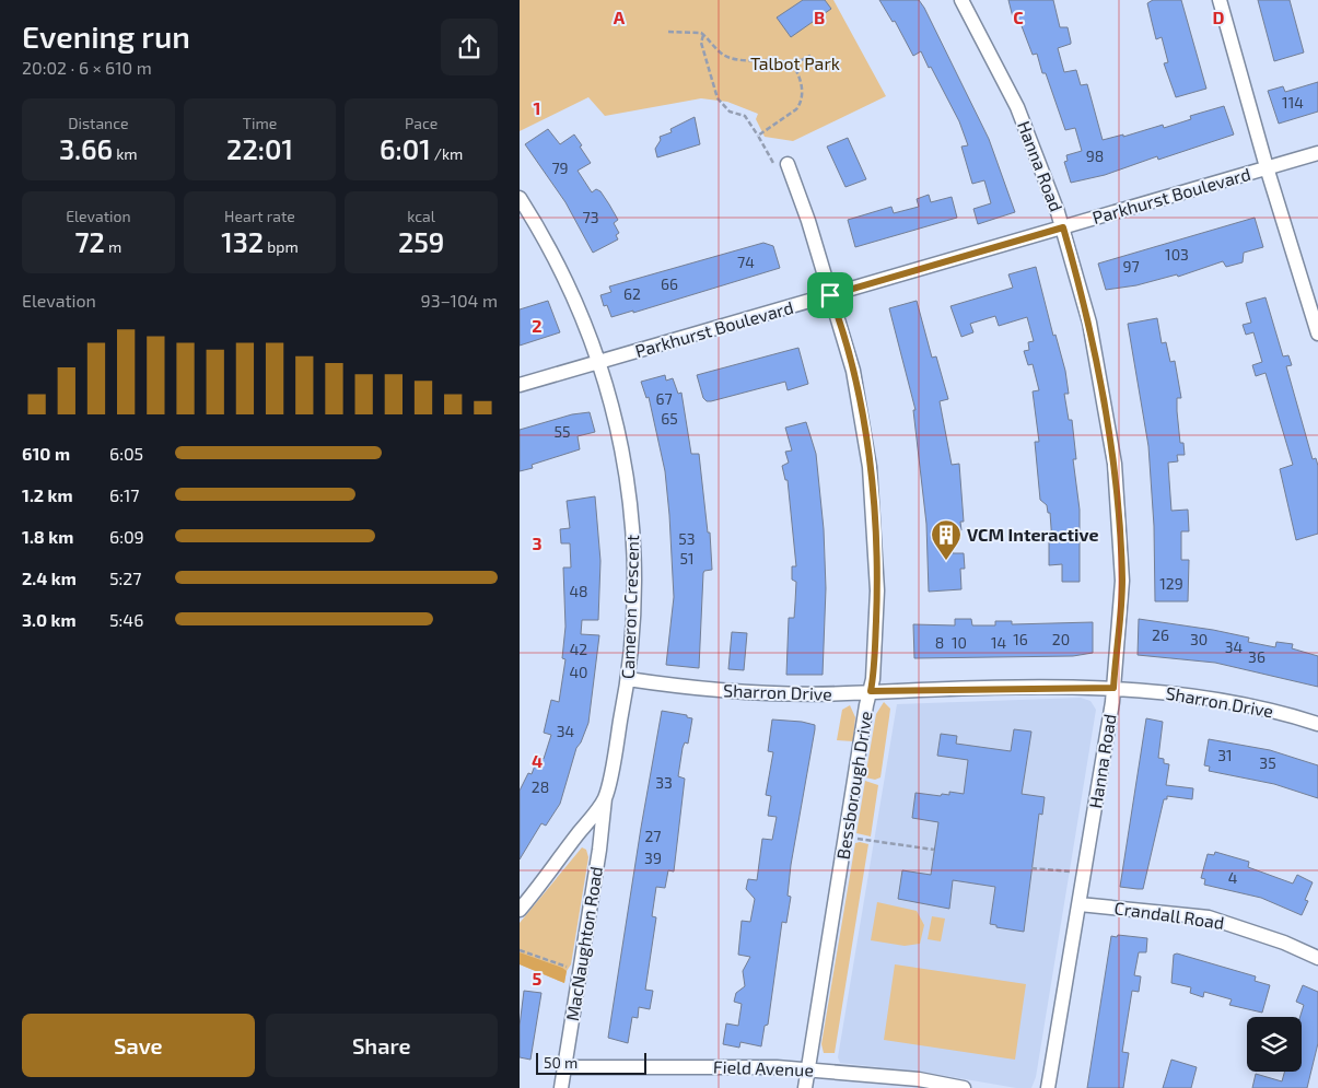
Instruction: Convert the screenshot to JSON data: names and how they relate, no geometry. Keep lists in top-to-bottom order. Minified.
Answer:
{"streets":{"street":["Hanna Road","Parkhurst Boulevard","Cameron Crescent","Sharron Drive","Bessborough Drive","Crandall Road","MacNaughton Road","Field Avenue"]},"crossings":[["Hanna Road","Parkhurst Boulevard"],["Hanna Road","Sharron Drive"],["Hanna Road","Crandall Road"],["Parkhurst Boulevard","Cameron Crescent"],["Parkhurst Boulevard","Bessborough Drive"],["Cameron Crescent","Sharron Drive"],["Cameron Crescent","MacNaughton Road"],["Sharron Drive","Bessborough Drive"],["Bessborough Drive","Field Avenue"],["MacNaughton Road","Field Avenue"]],"parks":["Talbot Park"],"places":{"building":["VCM Interactive"]},"house_numbers":["114","98","79","73","103","74","97","66","62","67","65","55","53","51","129","48","26","16","20","30","8","10","14","34","42","36","40","34","31","35","33","28","27","39","4"],"scale_bar":"50 m","page":{"heading":["Evening run","20:02 · 6 × 610 m"],"stats":[["Distance","3.66 km"],["Time","22:01"],["Pace","6:01 /km"],["Elevation","72 m"],["Heart rate","132 bpm"],["kcal","259"]],"chart":["Elevation","93–104 m"],"list":[{"name":"610 m","note":"6:05"},{"name":"1.2 km","note":"6:17"},{"name":"1.8 km","note":"6:09"},{"name":"2.4 km","note":"5:27"},{"name":"3.0 km","note":"5:46"}],"buttons":["Save","Share"],"scale":"50 m"},"grid":{"columns":["A","B","C","D"],"rows":["1","2","3","4","5"]}}
